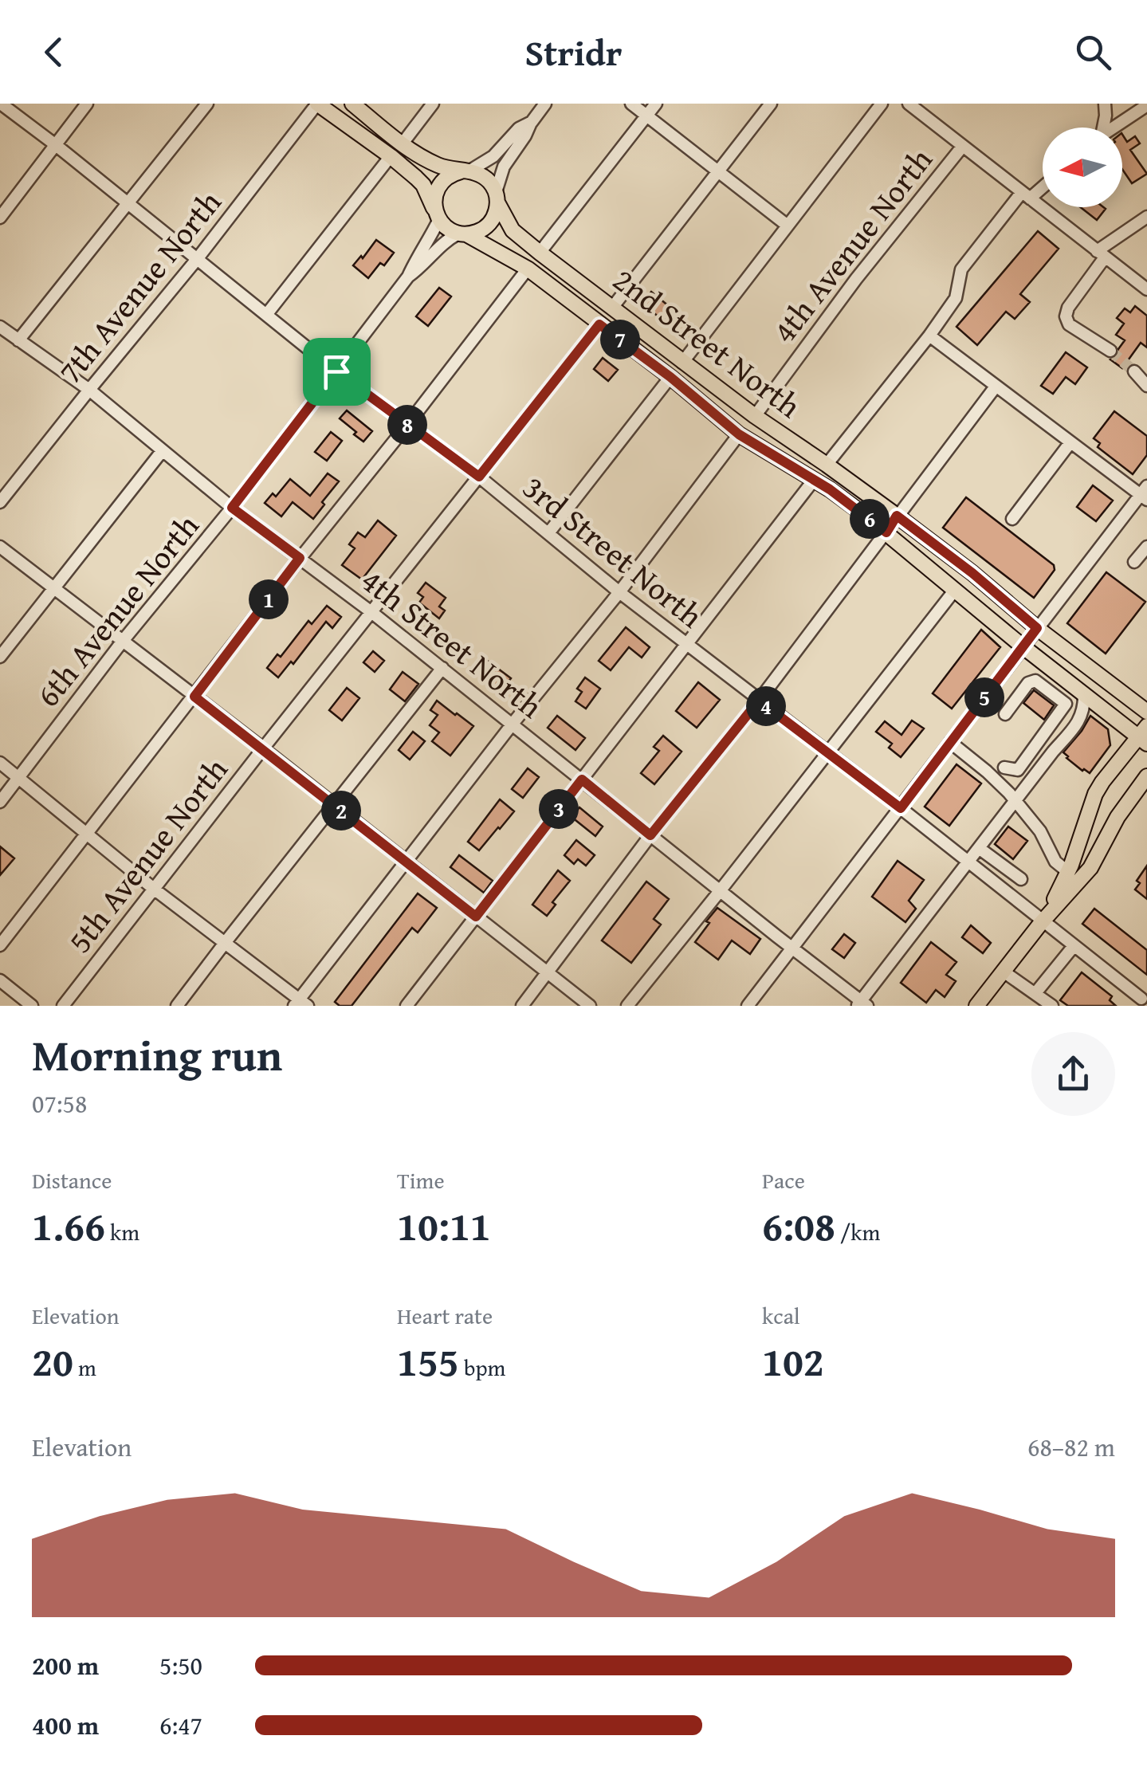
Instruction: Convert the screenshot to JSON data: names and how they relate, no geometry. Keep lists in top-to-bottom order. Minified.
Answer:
{"streets":{"main road":["2nd Street North"],"street":["4th Avenue North","7th Avenue North","3rd Street North","6th Avenue North","4th Street North","5th Avenue North"]},"crossings":[["4th Avenue North","2nd Street North"],["7th Avenue North","3rd Street North"],["7th Avenue North","4th Street North"],["2nd Street North","6th Avenue North"],["3rd Street North","6th Avenue North"],["3rd Street North","5th Avenue North"],["6th Avenue North","4th Street North"],["4th Street North","5th Avenue North"]],"north":"left","page":{"header":"Stridr","pins":["7","8","6","1","5","4","3","2"],"heading":["Morning run","07:58"],"stats":[["Distance","1.66 km"],["Time","10:11"],["Pace","6:08 /km"],["Elevation","20 m"],["Heart rate","155 bpm"],["kcal","102"]],"chart":["Elevation","68–82 m"],"list":[{"name":"200 m","note":"5:50"},{"name":"400 m","note":"6:47"}]}}
